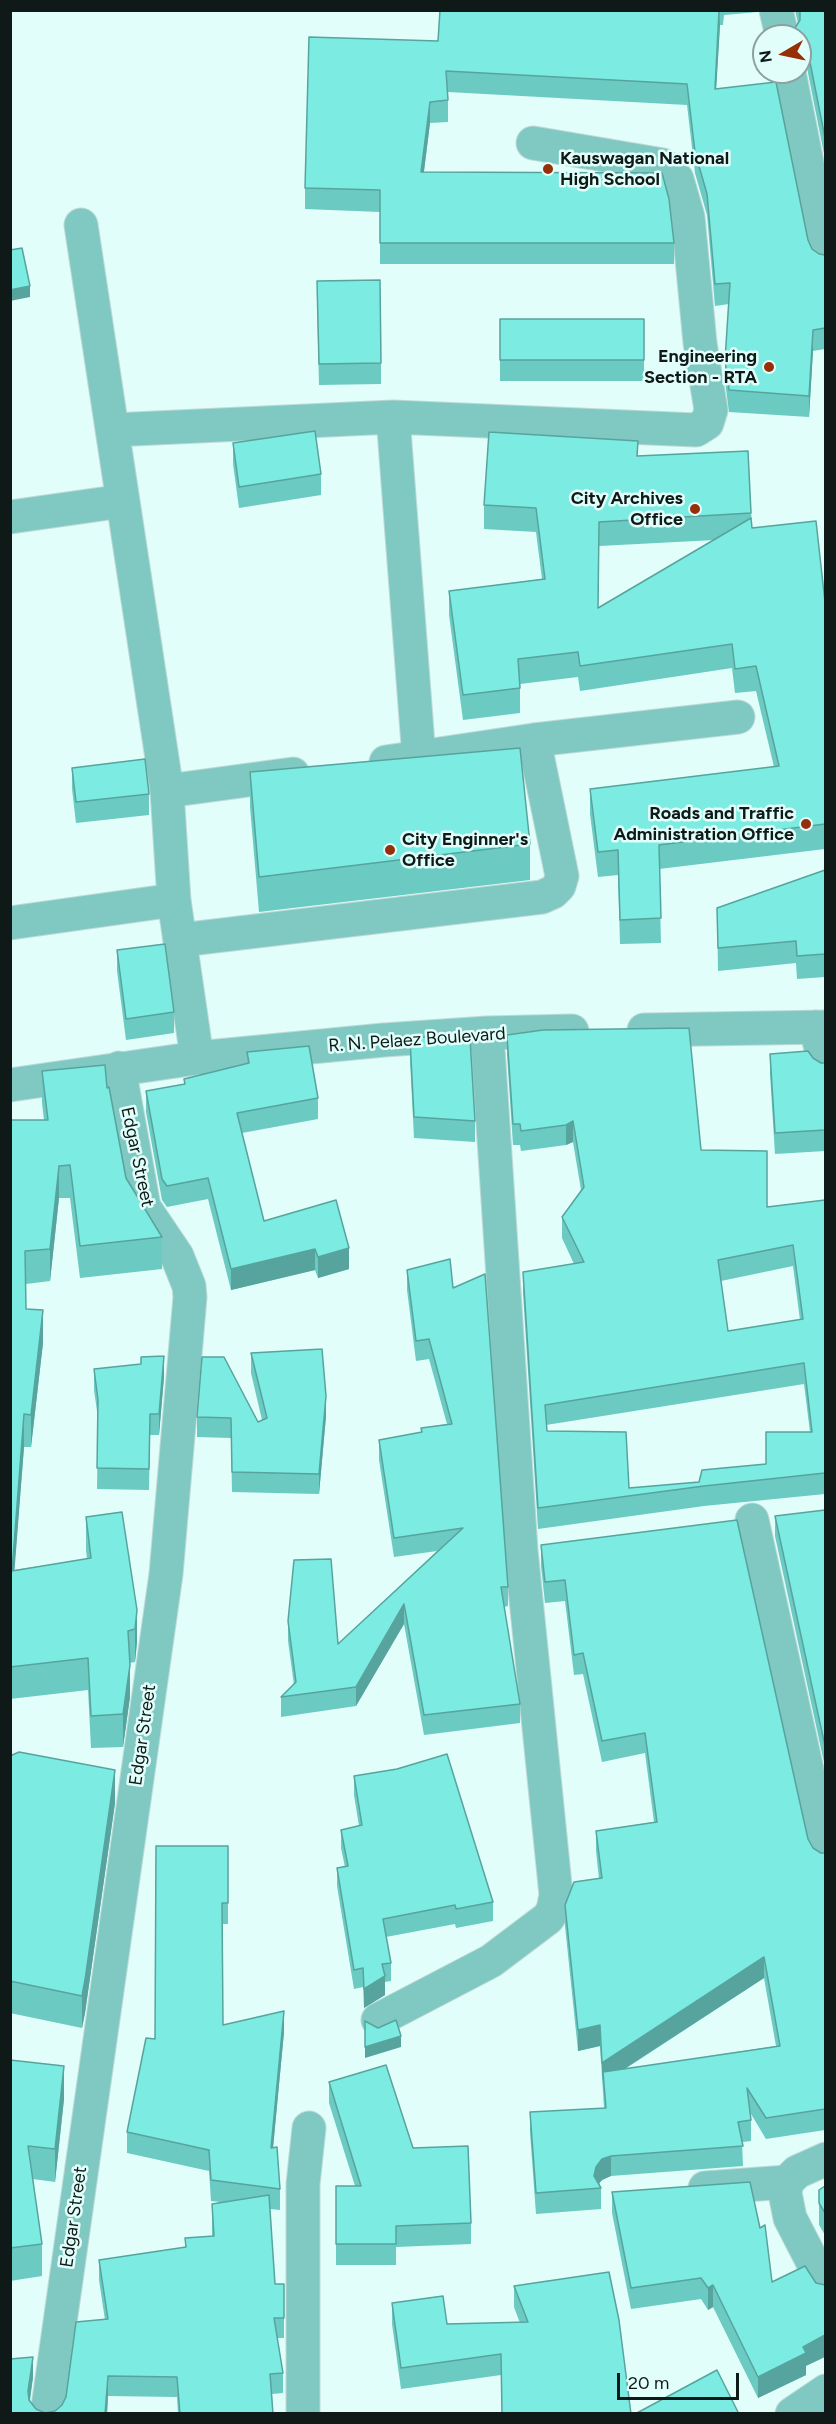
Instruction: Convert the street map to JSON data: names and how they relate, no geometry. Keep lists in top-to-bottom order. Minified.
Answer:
{"streets":{"street":["R. N. Pelaez Boulevard","Edgar Street"]},"crossings":[["R. N. Pelaez Boulevard","Edgar Street"]],"places":["Kauswagan National High School","Engineering Section - RTA","City Archives Office","Roads and Traffic Administration Office","City Enginner's Office"],"scale_bar":"20 m","north":"left"}
